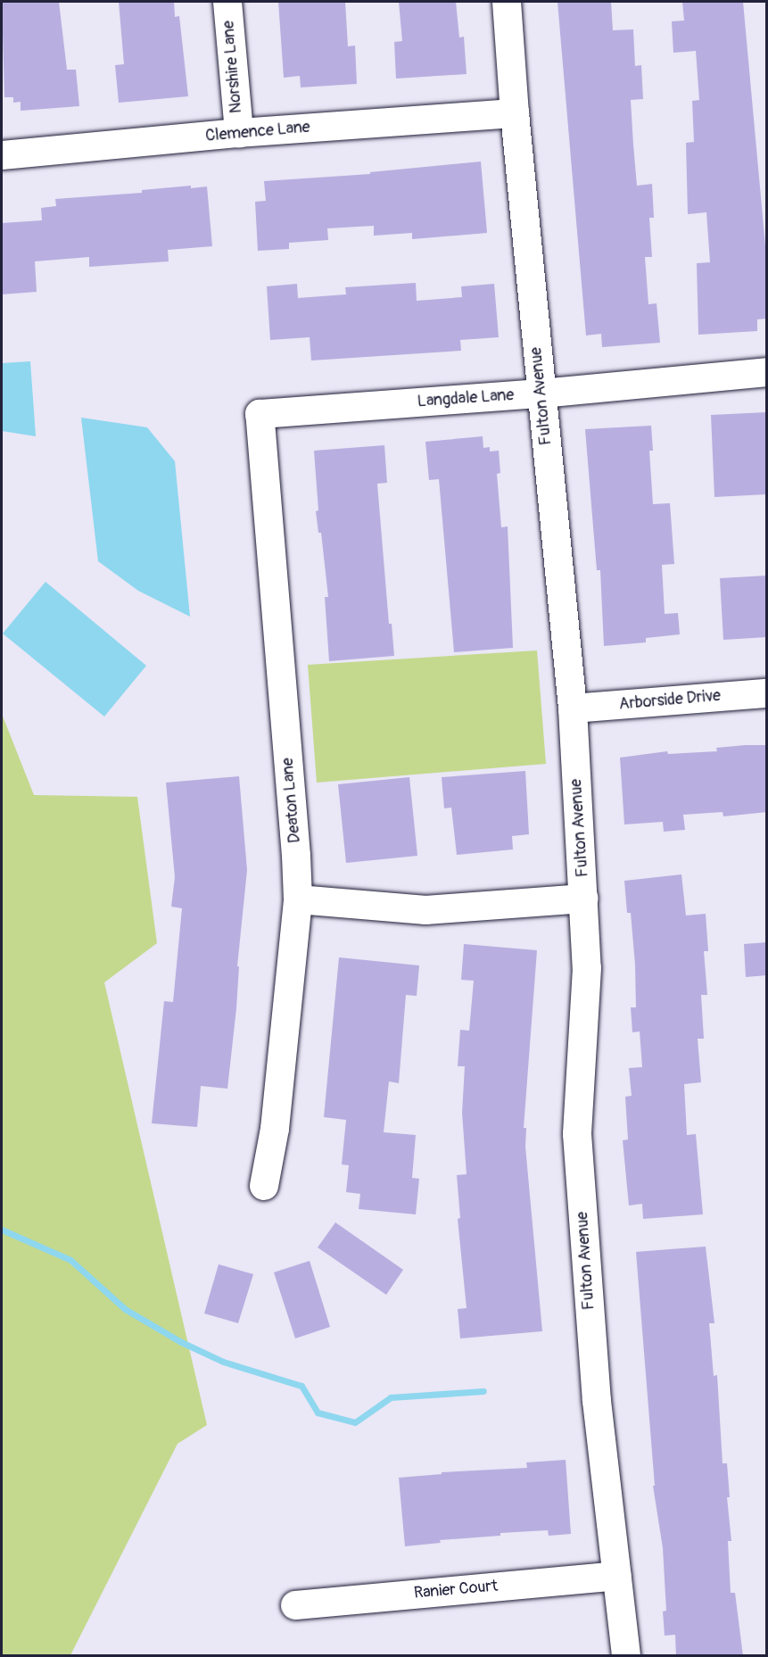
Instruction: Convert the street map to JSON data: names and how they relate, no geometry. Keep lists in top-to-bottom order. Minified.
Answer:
{"streets":{"street":["Norshire Lane","Clemence Lane","Fulton Avenue","Langdale Lane","Arborside Drive","Deaton Lane","Ranier Court"]},"crossings":[["Norshire Lane","Clemence Lane"],["Clemence Lane","Fulton Avenue"],["Fulton Avenue","Langdale Lane"],["Fulton Avenue","Arborside Drive"],["Fulton Avenue","Ranier Court"],["Langdale Lane","Deaton Lane"]]}
